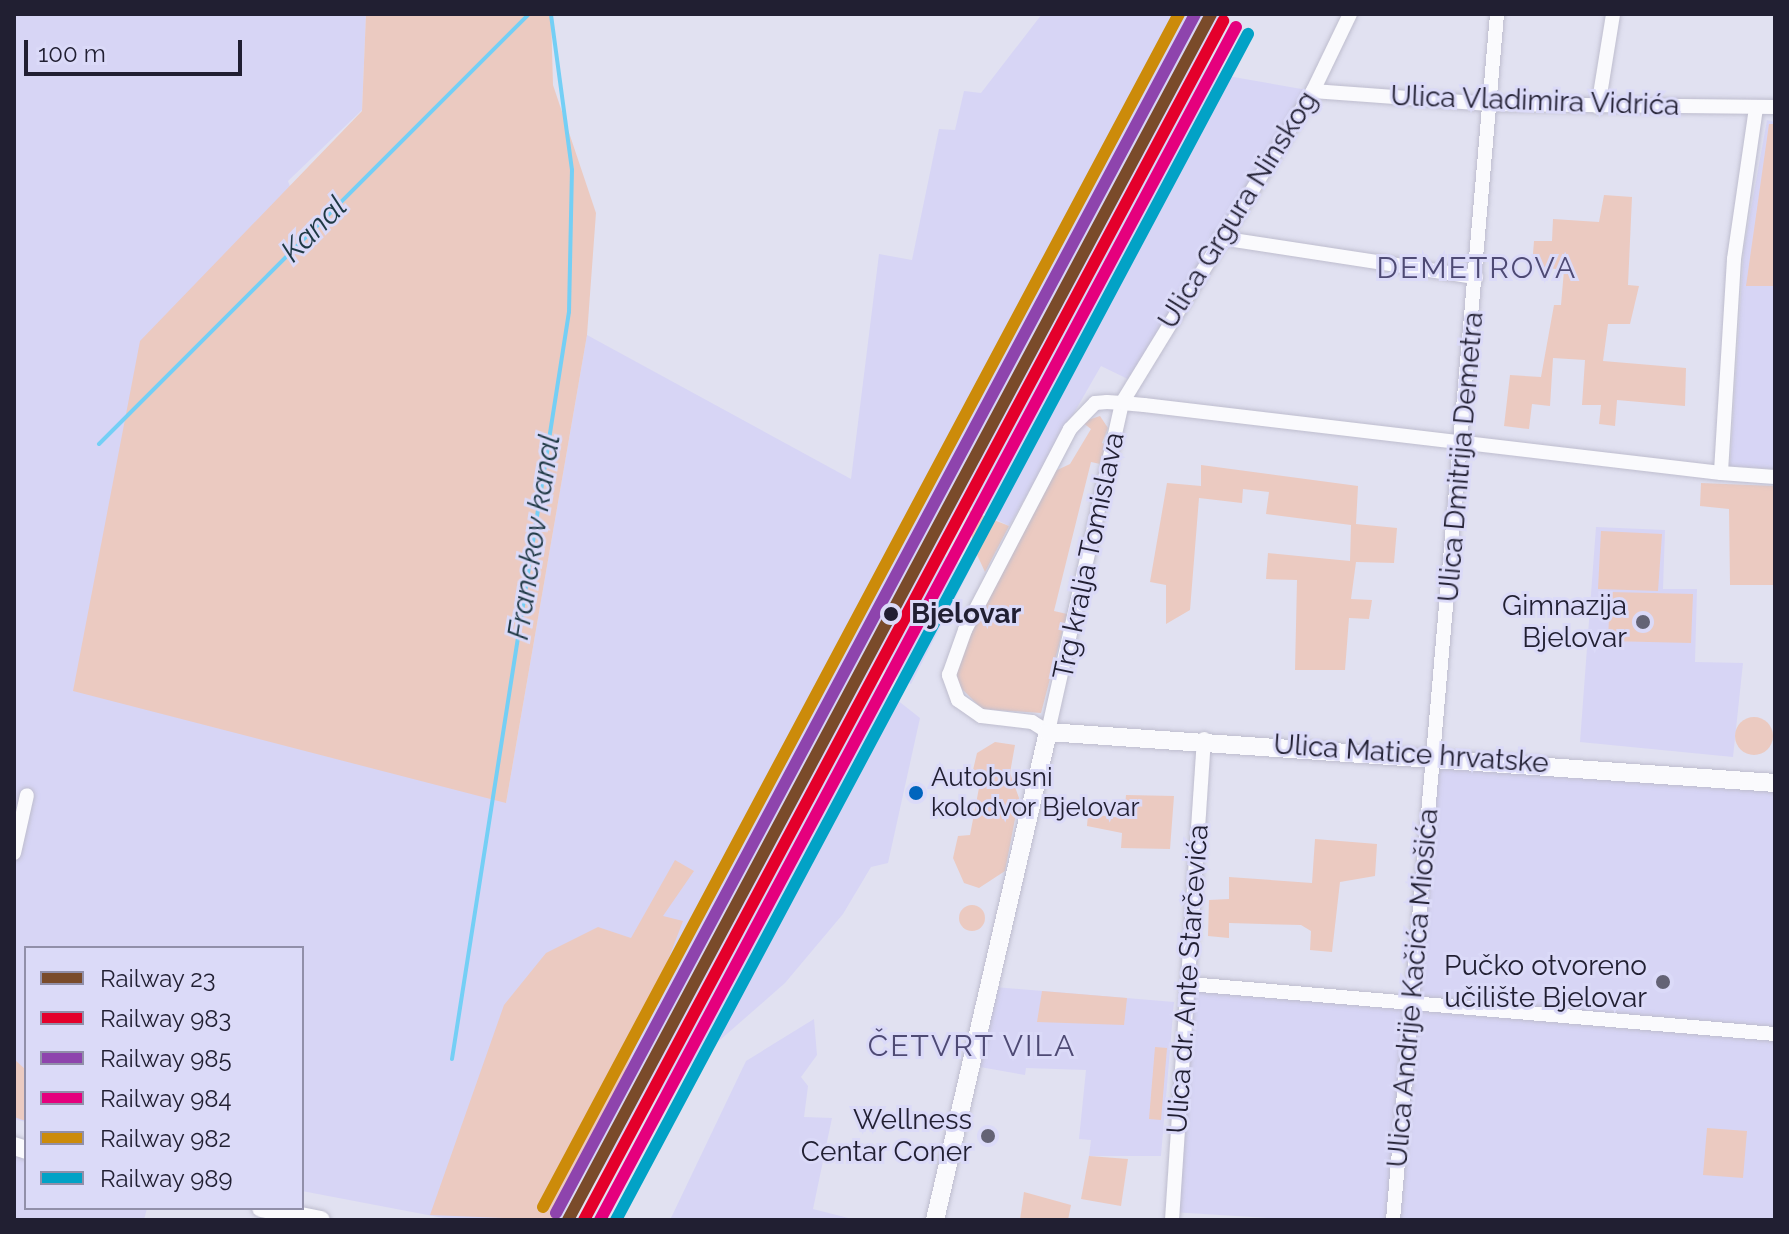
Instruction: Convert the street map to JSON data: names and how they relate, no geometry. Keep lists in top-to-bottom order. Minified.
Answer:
{"streets":{"main road":["Ulica Matice hrvatske"],"street":["Ulica Vladimira Vidrića","Ulica Grgura Ninskog","Ulica Dmitrija Demetra","Trg kralja Tomislava","Ulica dr. Ante Starčevića","Ulica Andrije Kačića Miošića"]},"crossings":[["Ulica Vladimira Vidrića","Ulica Grgura Ninskog"],["Ulica Vladimira Vidrića","Ulica Dmitrija Demetra"],["Ulica Grgura Ninskog","Trg kralja Tomislava"],["Ulica Dmitrija Demetra","Ulica Matice hrvatske"],["Ulica Dmitrija Demetra","Ulica Andrije Kačića Miošića"],["Trg kralja Tomislava","Ulica Matice hrvatske"],["Ulica Matice hrvatske","Ulica dr. Ante Starčevića"],["Ulica Matice hrvatske","Ulica Andrije Kačića Miošića"]],"districts":["DEMETROVA","ČETVRT VILA"],"water":["Kanal","Franckov kanal"],"places":["Bjelovar","Gimnazija Bjelovar","Autobusni kolodvor Bjelovar","Pučko otvoreno učilište Bjelovar","Wellness Centar Coner"],"lines":["rail line 23","rail line 985","rail line 982","rail line 983","rail line 984","rail line 989"],"legend":["Railway 23","Railway 983","Railway 985","Railway 984","Railway 982","Railway 989"],"scale_bar":"100 m"}
